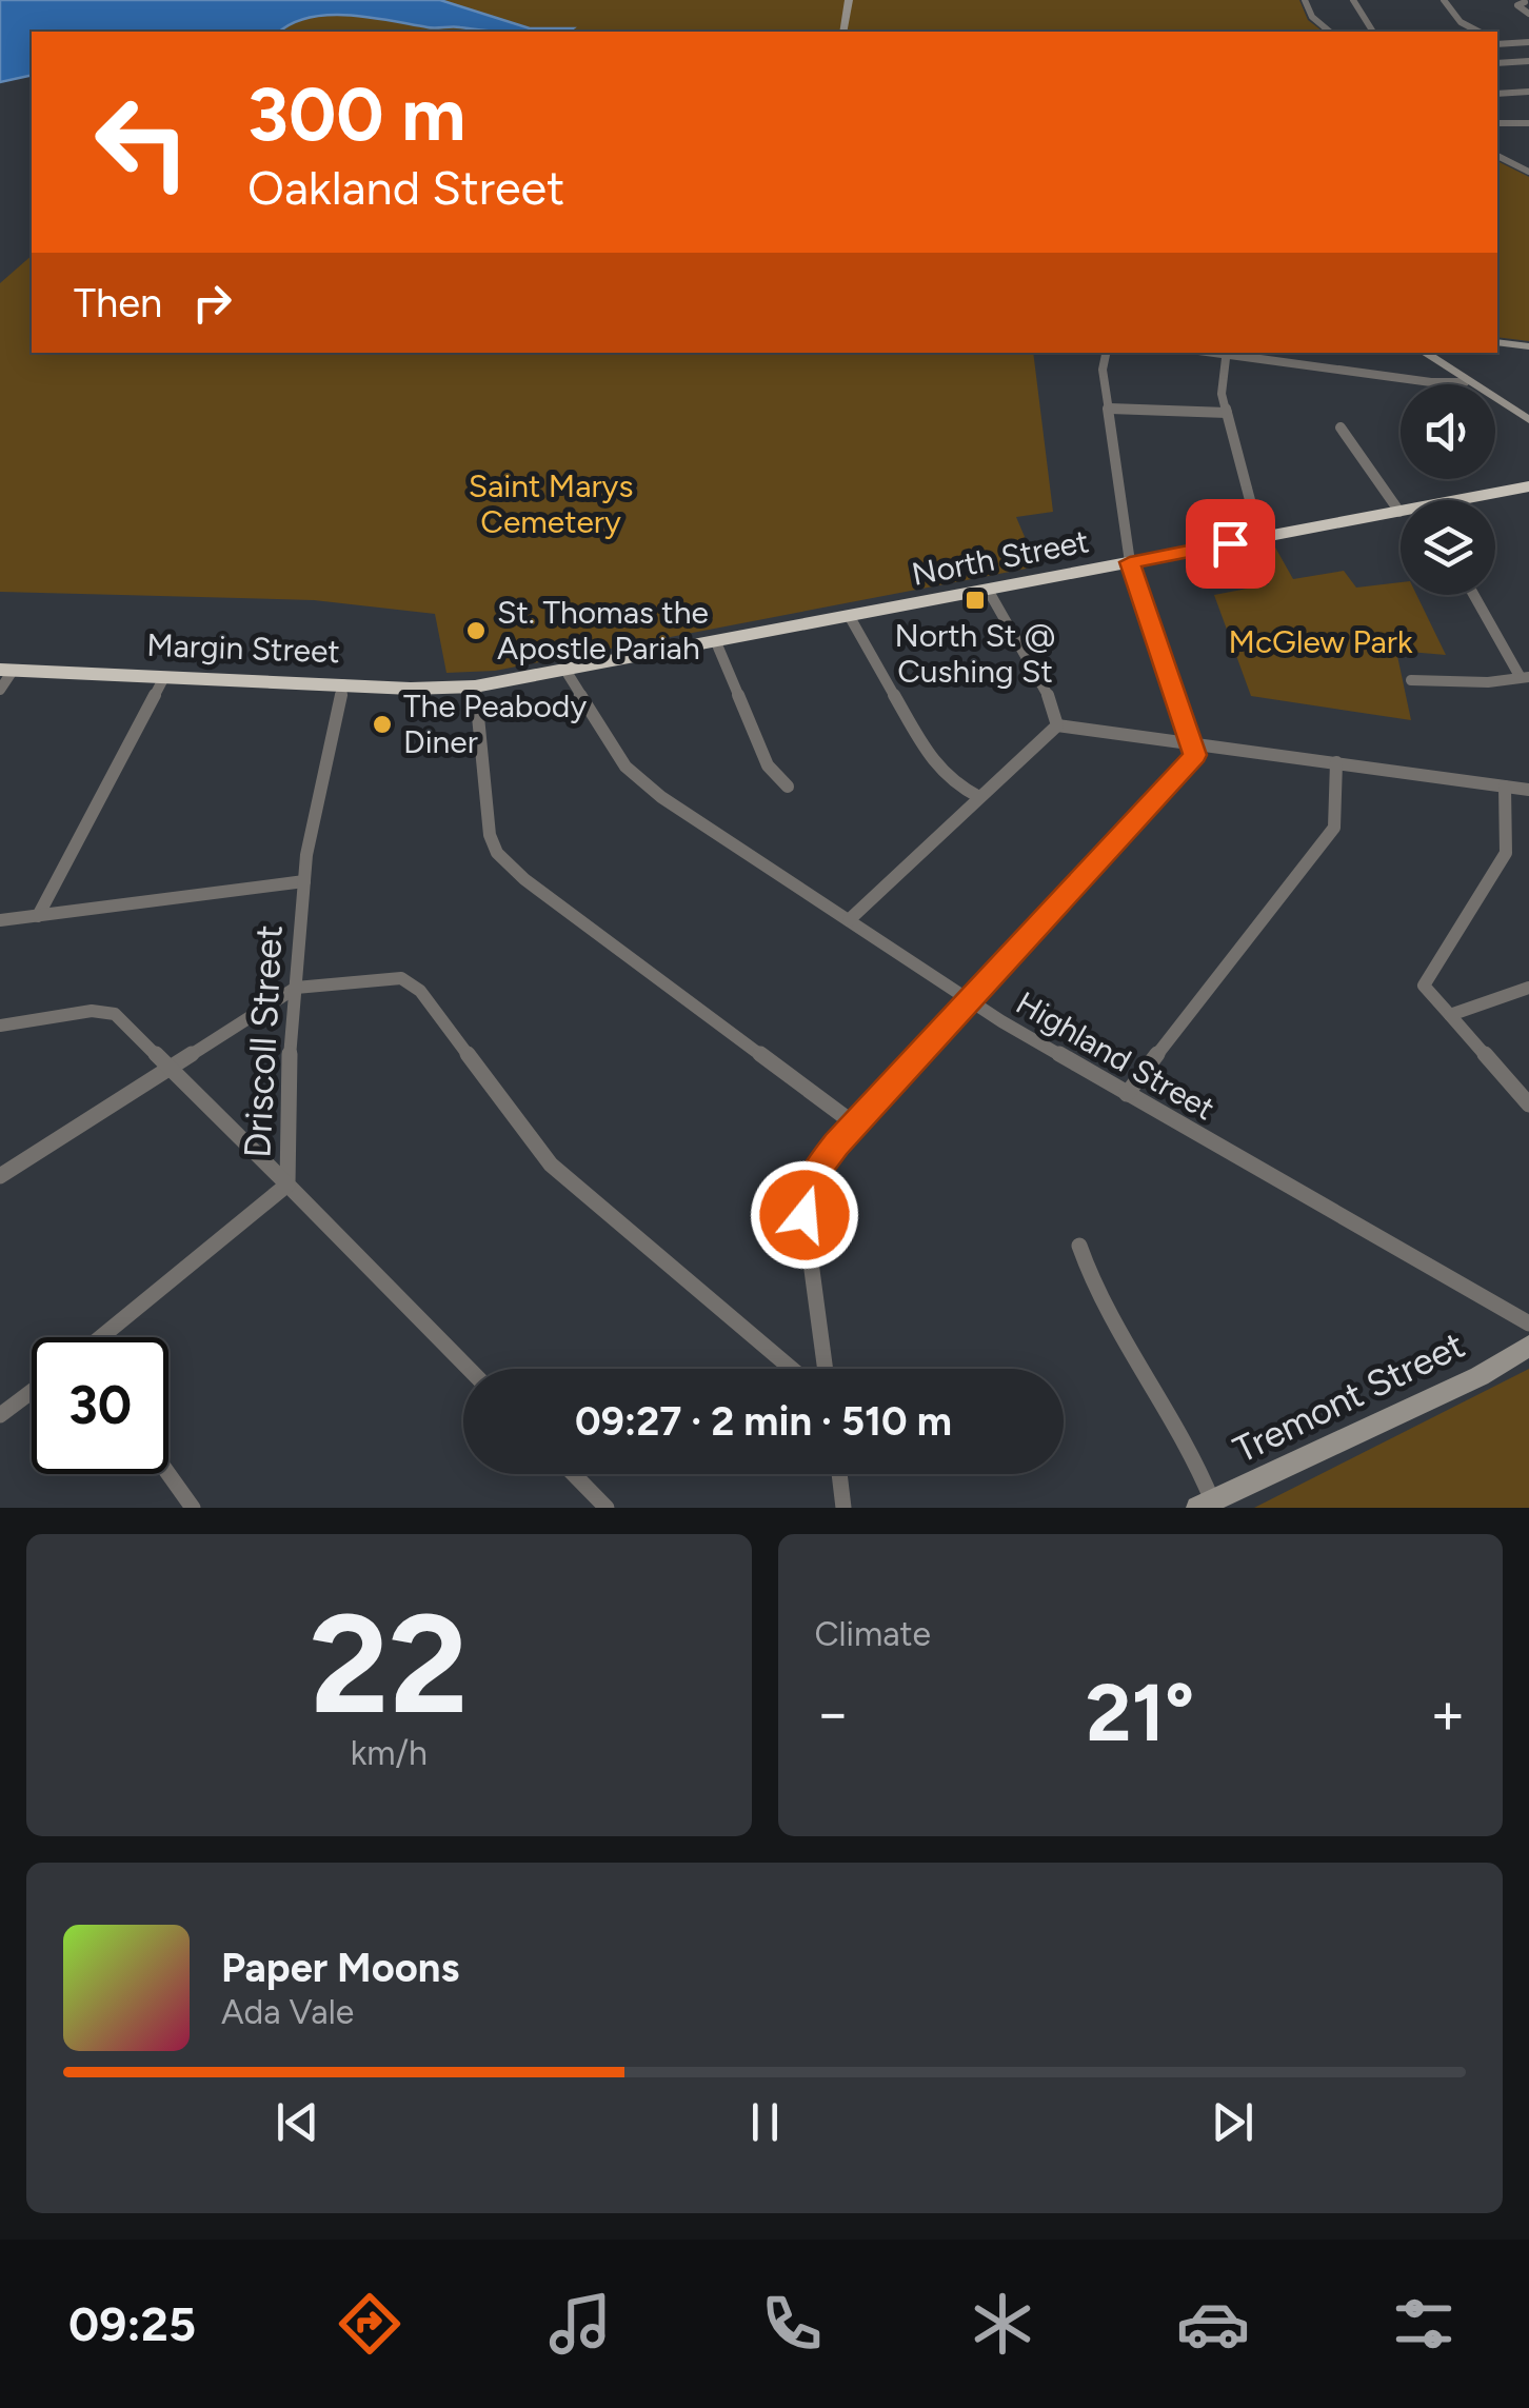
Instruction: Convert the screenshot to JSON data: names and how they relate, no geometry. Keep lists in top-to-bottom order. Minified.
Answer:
{"streets":{"highway":["North Street","Margin Street"],"main road":["Tremont Street"],"street":["Driscoll Street","Highland Street"]},"crossings":[["North Street","Margin Street"],["North Street","Highland Street"],["Margin Street","Driscoll Street"]],"parks":["Saint Marys Cemetery","McGlew Park"],"places":{"transit":["North St @ Cushing St"],"other":["St. Thomas the Apostle Pariah","The Peabody Diner"]},"page":{"turn":["300 m","Oakland Street"],"then":"Then","limit":"30","trip":"09:27 · 2 min · 510 m","tile":[["22","km/h"],"Climate"],"heat":["−","21°","+"],"song":["Paper Moons","Ada Vale"],"tabs":"09:25"}}
